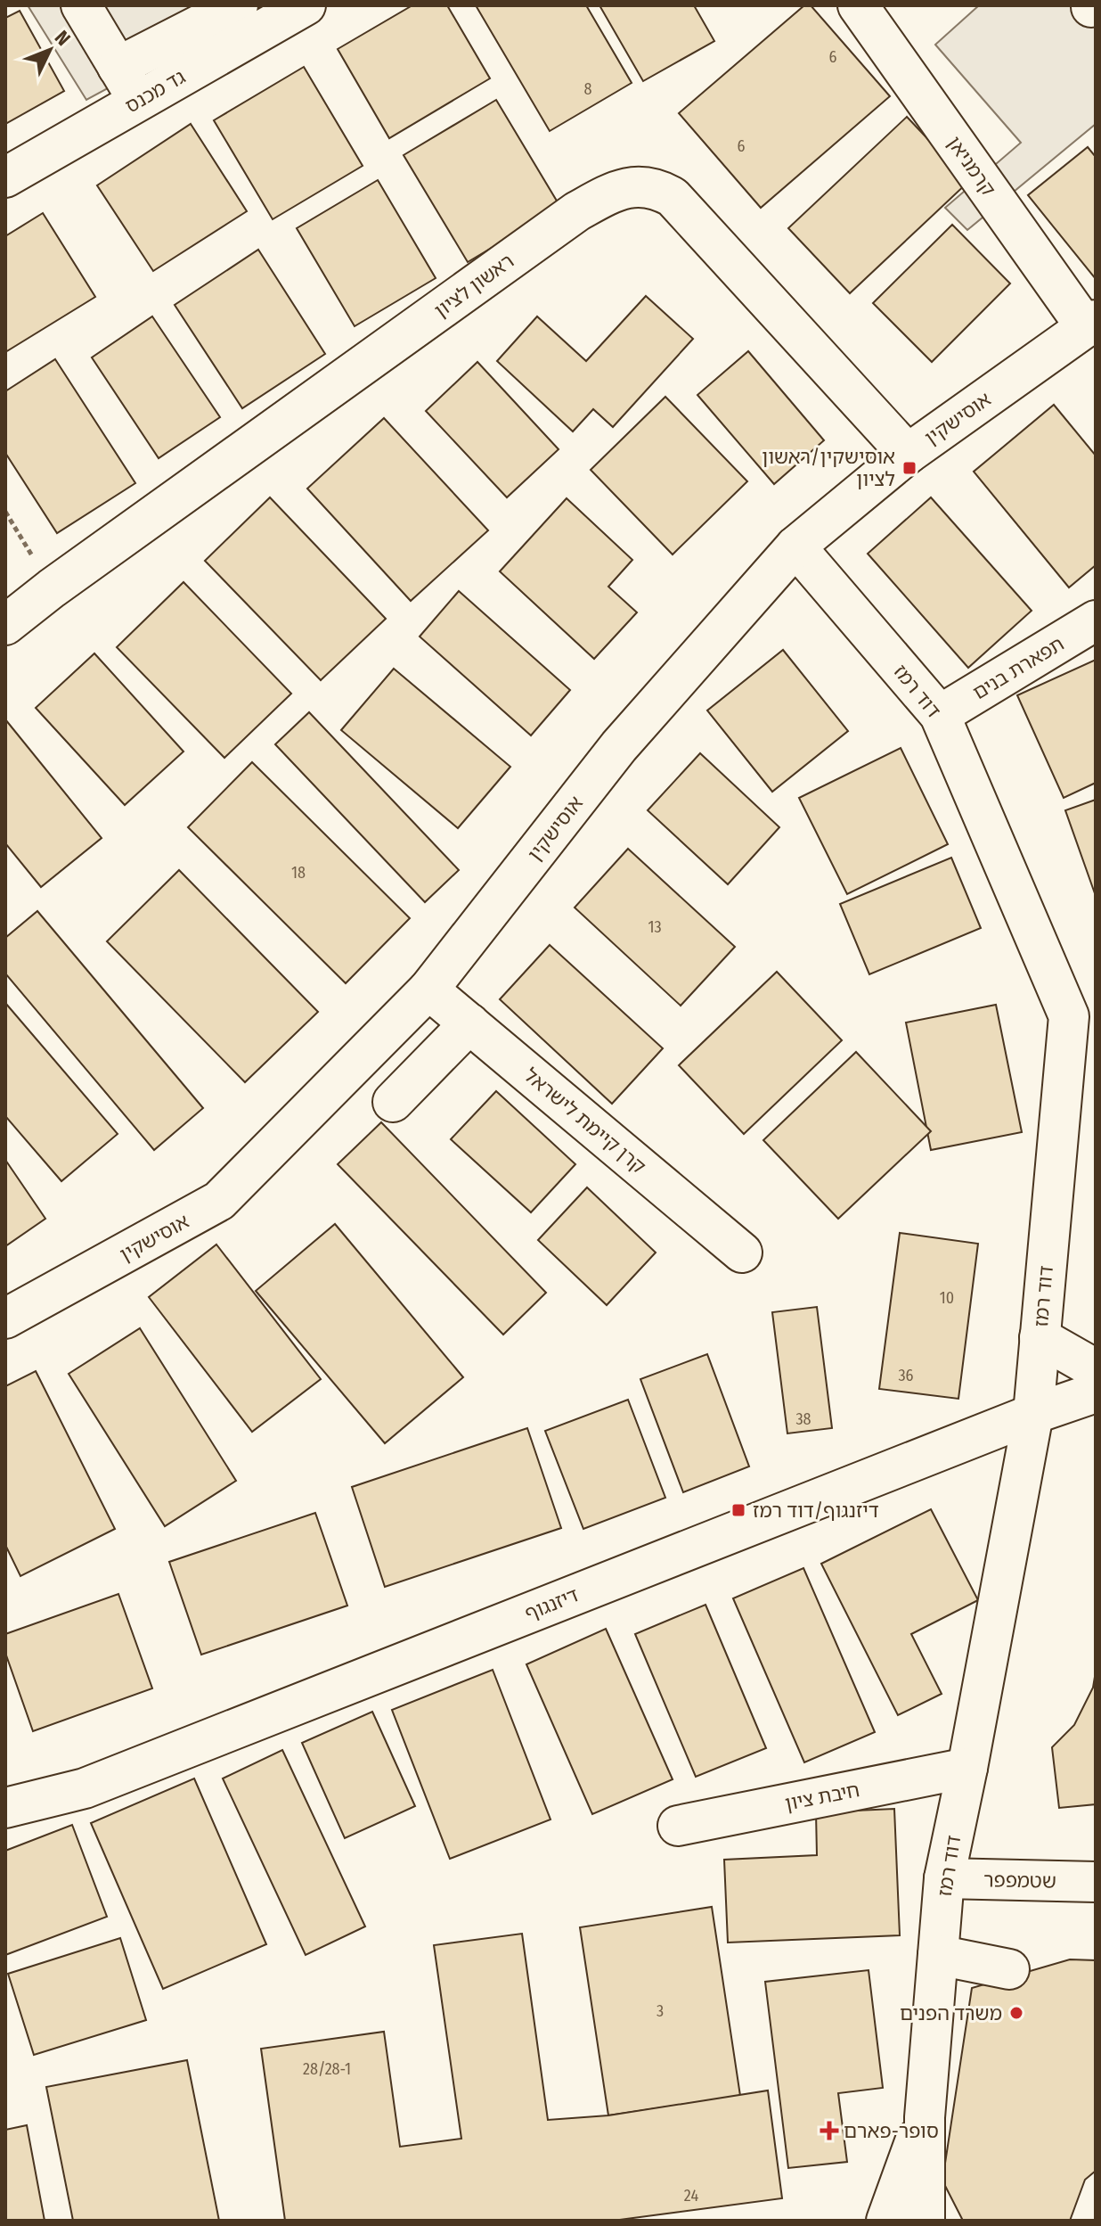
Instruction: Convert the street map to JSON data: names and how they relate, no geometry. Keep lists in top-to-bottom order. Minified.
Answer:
{"streets":{"street":["גד מכנס","קרמניאן","ראשון לציון","אוסישקין","תפארת בנים","דוד רמז","קרן קיימת לישראל","דיזנגוף","חיבת ציון","שטמפפר"]},"crossings":[["קרמניאן","אוסישקין"],["ראשון לציון","אוסישקין"],["אוסישקין","דוד רמז"],["אוסישקין","קרן קיימת לישראל"],["תפארת בנים","דוד רמז"],["דוד רמז","דיזנגוף"],["דוד רמז","חיבת ציון"],["דוד רמז","שטמפפר"]],"places":{"transit":["אוסישקין/ראשון לציון","דיזנגוף/דוד רמז"],"other":["משרד הפנים"],"health":["סופר-פארם"]},"house_numbers":["6","8","6","18","13","10","36","38","3","28/28-1","24"],"north":"top right"}
